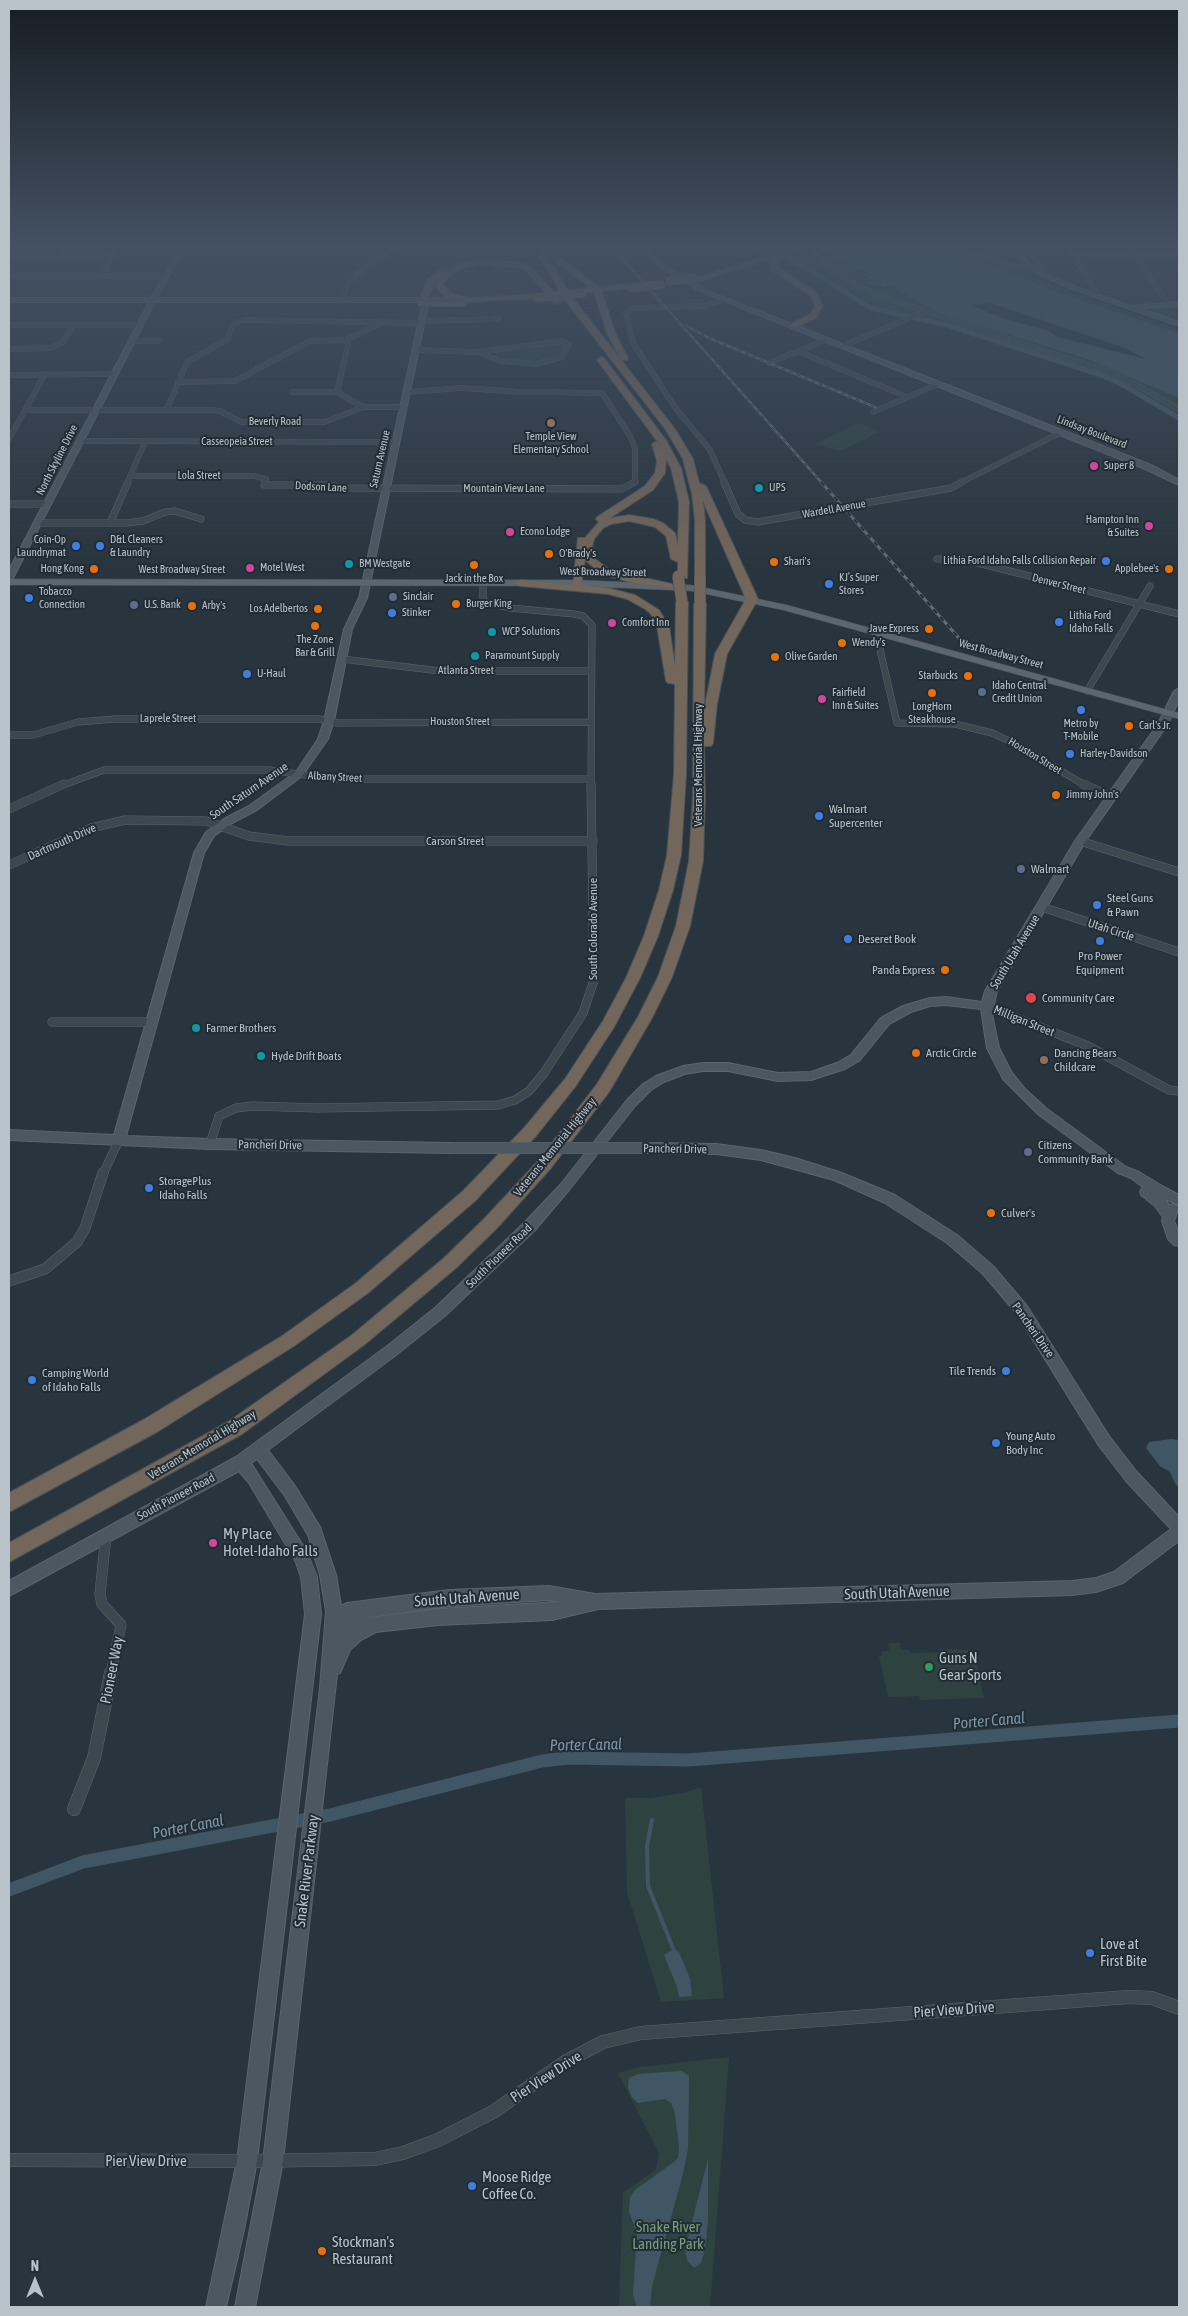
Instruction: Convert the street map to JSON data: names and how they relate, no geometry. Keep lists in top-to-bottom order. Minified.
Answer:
{"streets":{"highway":["Veterans Memorial Highway"],"main road":["West Broadway Street"],"street":["Beverly Road","Lindsay Boulevard","Casseopeia Street","Saturn Avenue","North Skyline Drive","Lola Street","Dodson Lane","Mountain View Lane","Wardell Avenue","Denver Street","Atlanta Street","Laprele Street","Houston Street","Albany Street","South Saturn Avenue","Carson Street","Dartmouth Drive","South Colorado Avenue","Utah Circle","South Utah Avenue","Milligan Street","Pancheri Drive","South Pioneer Road","Pioneer Way","Snake River Parkway","Pier View Drive"]},"crossings":[["Beverly Road","Saturn Avenue"],["Beverly Road","North Skyline Drive"],["Lindsay Boulevard","Wardell Avenue"],["Casseopeia Street","Saturn Avenue"],["Casseopeia Street","North Skyline Drive"],["Saturn Avenue","Dodson Lane"],["Saturn Avenue","Mountain View Lane"],["Saturn Avenue","West Broadway Street"],["Saturn Avenue","South Saturn Avenue"],["North Skyline Drive","West Broadway Street"],["Lola Street","Dodson Lane"],["Dodson Lane","Mountain View Lane"],["West Broadway Street","Houston Street"],["West Broadway Street","South Saturn Avenue"],["West Broadway Street","South Colorado Avenue"],["West Broadway Street","South Utah Avenue"],["Atlanta Street","South Saturn Avenue"],["Atlanta Street","South Colorado Avenue"],["Laprele Street","Houston Street"],["Laprele Street","South Saturn Avenue"],["Houston Street","South Saturn Avenue"],["Houston Street","South Colorado Avenue"],["Houston Street","South Utah Avenue"],["Albany Street","South Saturn Avenue"],["Albany Street","South Colorado Avenue"],["South Saturn Avenue","Carson Street"],["South Saturn Avenue","Pancheri Drive"],["Carson Street","Dartmouth Drive"],["Carson Street","South Colorado Avenue"],["South Colorado Avenue","Pancheri Drive"],["Utah Circle","South Utah Avenue"],["South Utah Avenue","Milligan Street"],["South Utah Avenue","South Pioneer Road"],["South Utah Avenue","Snake River Parkway"],["Milligan Street","South Pioneer Road"],["South Pioneer Road","Pioneer Way"],["South Pioneer Road","Snake River Parkway"],["Snake River Parkway","Pier View Drive"]],"water":["Porter Canal"],"parks":["Snake River Landing Park"],"places":["Temple View Elementary School","Super 8","UPS","Hampton Inn & Suites","Econo Lodge","Coin-Op Laundrymat","D&L Cleaners & Laundry","O'Brady's","Lithia Ford Idaho Falls Collision Repair","Shari's","BM Westgate","Jack in the Box","Motel West","Hong Kong","Applebee's","KJ’s Super Stores","Sinclair","Tobacco Connection","Burger King","U.S. Bank","Arby's","Los Adelbertos","Stinker","Lithia Ford Idaho Falls","Comfort Inn","The Zone Bar & Grill","Jave Express","WCP Solutions","Wendy's","Paramount Supply","Olive Garden","U-Haul","Starbucks","Idaho Central Credit Union","LongHorn Steakhouse","Fairfield Inn & Suites","Metro by T-Mobile","Carl's Jr.","Harley-Davidson","Jimmy John's","Walmart Supercenter","Walmart","Steel Guns & Pawn","Deseret Book","Pro Power Equipment","Panda Express","Community Care","Farmer Brothers","Arctic Circle","Hyde Drift Boats","Dancing Bears Childcare","Citizens Community Bank","StoragePlus Idaho Falls","Culver's","Tile Trends","Camping World of Idaho Falls","Young Auto Body Inc","My Place Hotel-Idaho Falls","Guns N Gear Sports","Love at First Bite","Moose Ridge Coffee Co.","Stockman's Restaurant"],"north":"top"}
